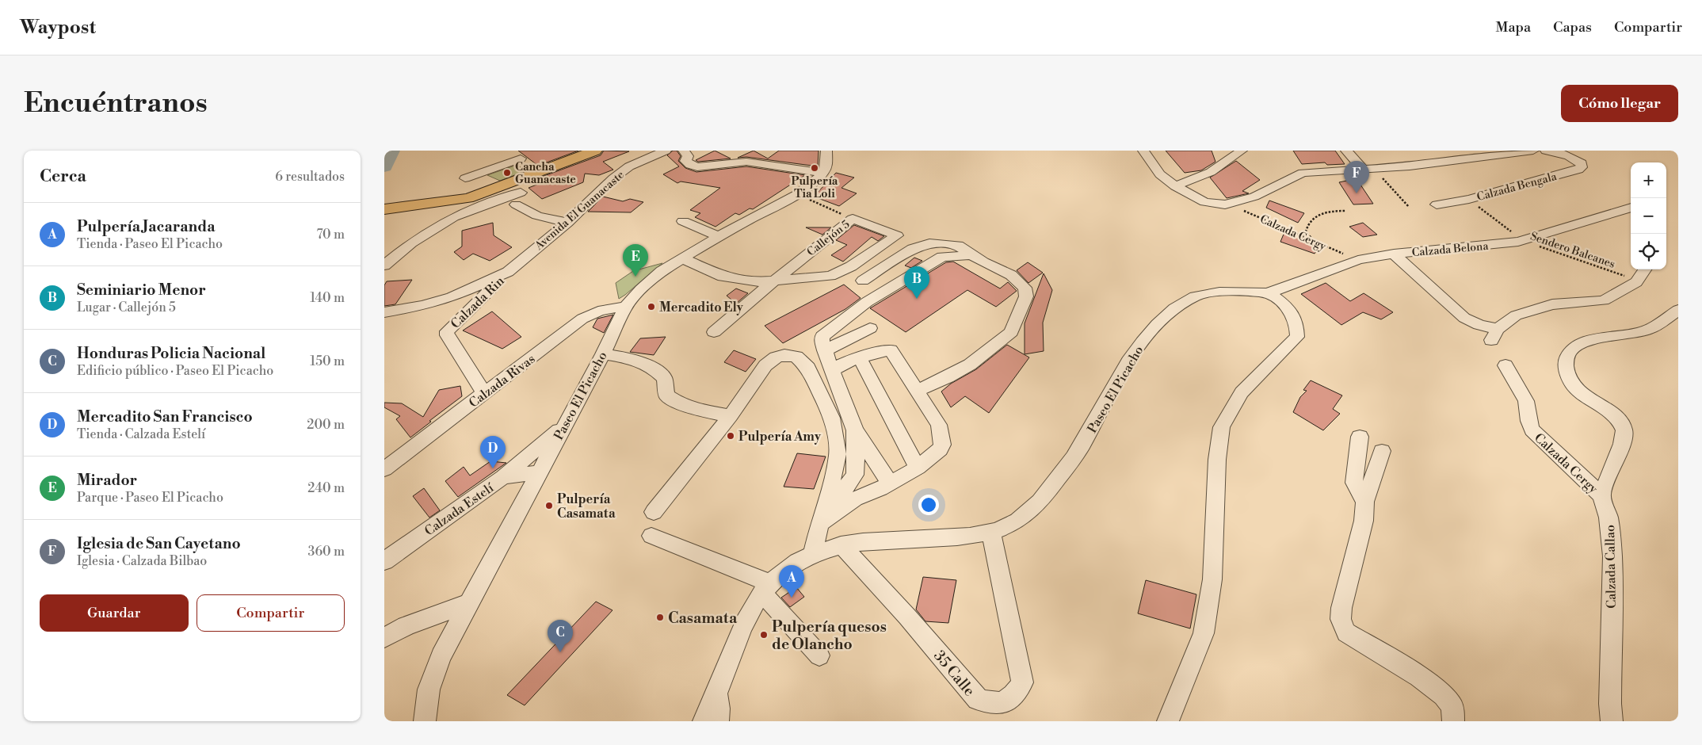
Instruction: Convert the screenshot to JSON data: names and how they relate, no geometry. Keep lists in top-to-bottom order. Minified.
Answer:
{"streets":{"street":["Calzada Bengala","Avenida El Guanacaste","Calzada Cergy","Callejón 5","Calzada Belona","Calzada Rin","Calzada Rivas","Paseo El Picacho","Calzada Estelí","Calzada Callao","35 Calle"],"path":["Sendero Balcanes"]},"crossings":[["Calzada Bengala","Sendero Balcanes"],["Avenida El Guanacaste","Calzada Rin"],["Calzada Cergy","Calzada Belona"],["Calzada Cergy","Calzada Callao"],["Callejón 5","Paseo El Picacho"],["Calzada Belona","Sendero Balcanes"],["Calzada Belona","Paseo El Picacho"],["Calzada Rin","Calzada Rivas"],["Calzada Rivas","Paseo El Picacho"],["Paseo El Picacho","Calzada Estelí"],["Paseo El Picacho","35 Calle"]],"places":["Pulpería Tia Loli","Cancha Guanacaste","Mercadito Ely","Pulpería Amy","Pulpería Casamata","Casamata","Pulpería quesos de Olancho"],"page":{"header":"Waypost","nav":["Mapa","Capas","Compartir"],"buttons":["Cómo llegar",["Guardar","Compartir"]],"title":"Encuéntranos","heading":["Cerca","6 resultados"],"pins":["F","E","B","D","A","C"],"map_buttons":["+","−"],"list":[{"mark":"A","name":"Pulpería Jacaranda","note":"Tienda · Paseo El Picacho","value":"70 m"},{"mark":"B","name":"Seminiario Menor","note":"Lugar · Callejón 5","value":"140 m"},{"mark":"C","name":"Honduras Policia Nacional","note":"Edificio público · Paseo El Picacho","value":"150 m"},{"mark":"D","name":"Mercadito San Francisco","note":"Tienda · Calzada Estelí","value":"200 m"},{"mark":"E","name":"Mirador","note":"Parque · Paseo El Picacho","value":"240 m"},{"mark":"F","name":"Iglesia de San Cayetano","note":"Iglesia · Calzada Bilbao","value":"360 m"}]}}
